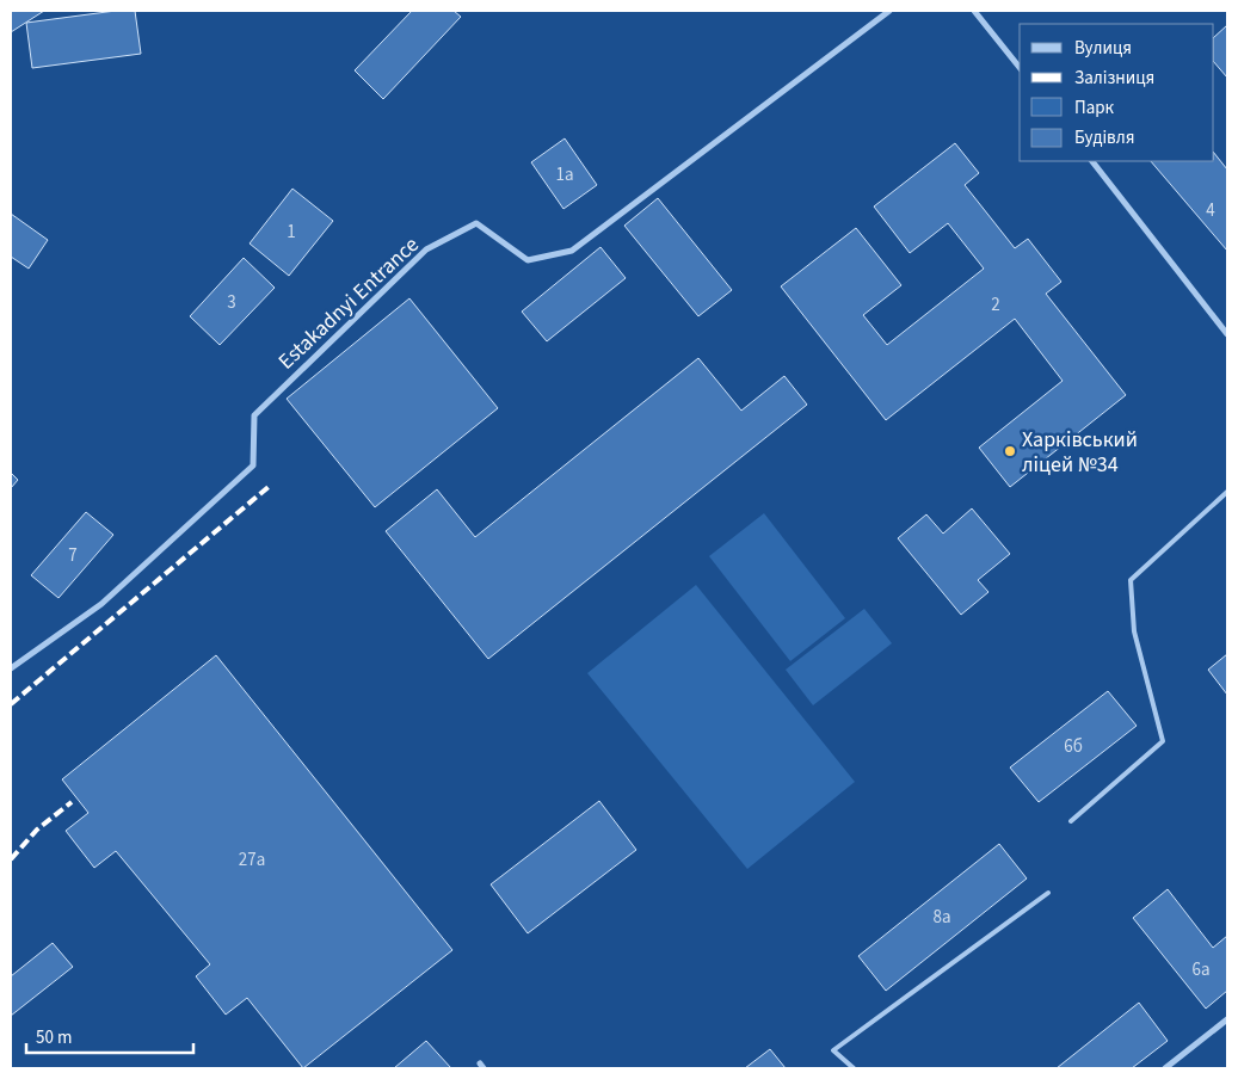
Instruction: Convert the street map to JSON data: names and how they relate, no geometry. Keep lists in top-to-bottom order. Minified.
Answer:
{"streets":{"street":["Estakadnyi Entrance"]},"places":["Харківський ліцей №34"],"house_numbers":["1а","4","1","3","2","7","6б","27а","8а","6а"],"legend":["Вулиця","Залізниця","Парк","Будівля"],"scale_bar":"50 m"}
